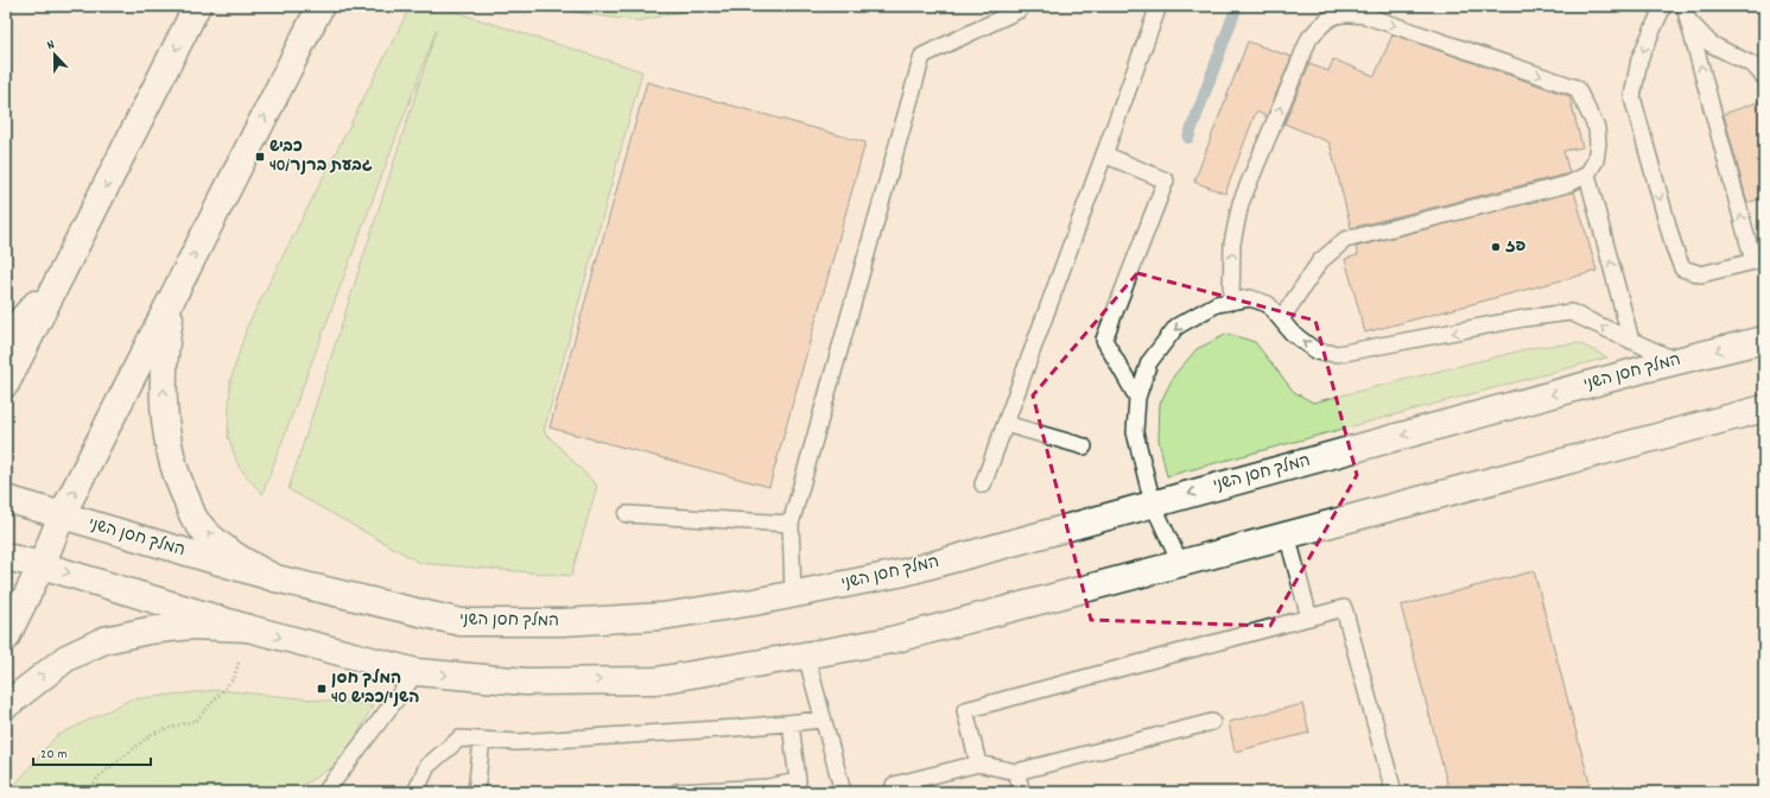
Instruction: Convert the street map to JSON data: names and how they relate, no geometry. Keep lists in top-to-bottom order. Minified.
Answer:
{"streets":{"main road":["המלך חסן השני"]},"places":{"transit":["כביש 40/גבעת ברנר","המלך חסן השני/כביש 40"],"other":["פז"]},"scale_bar":"20 m","north":"top"}
